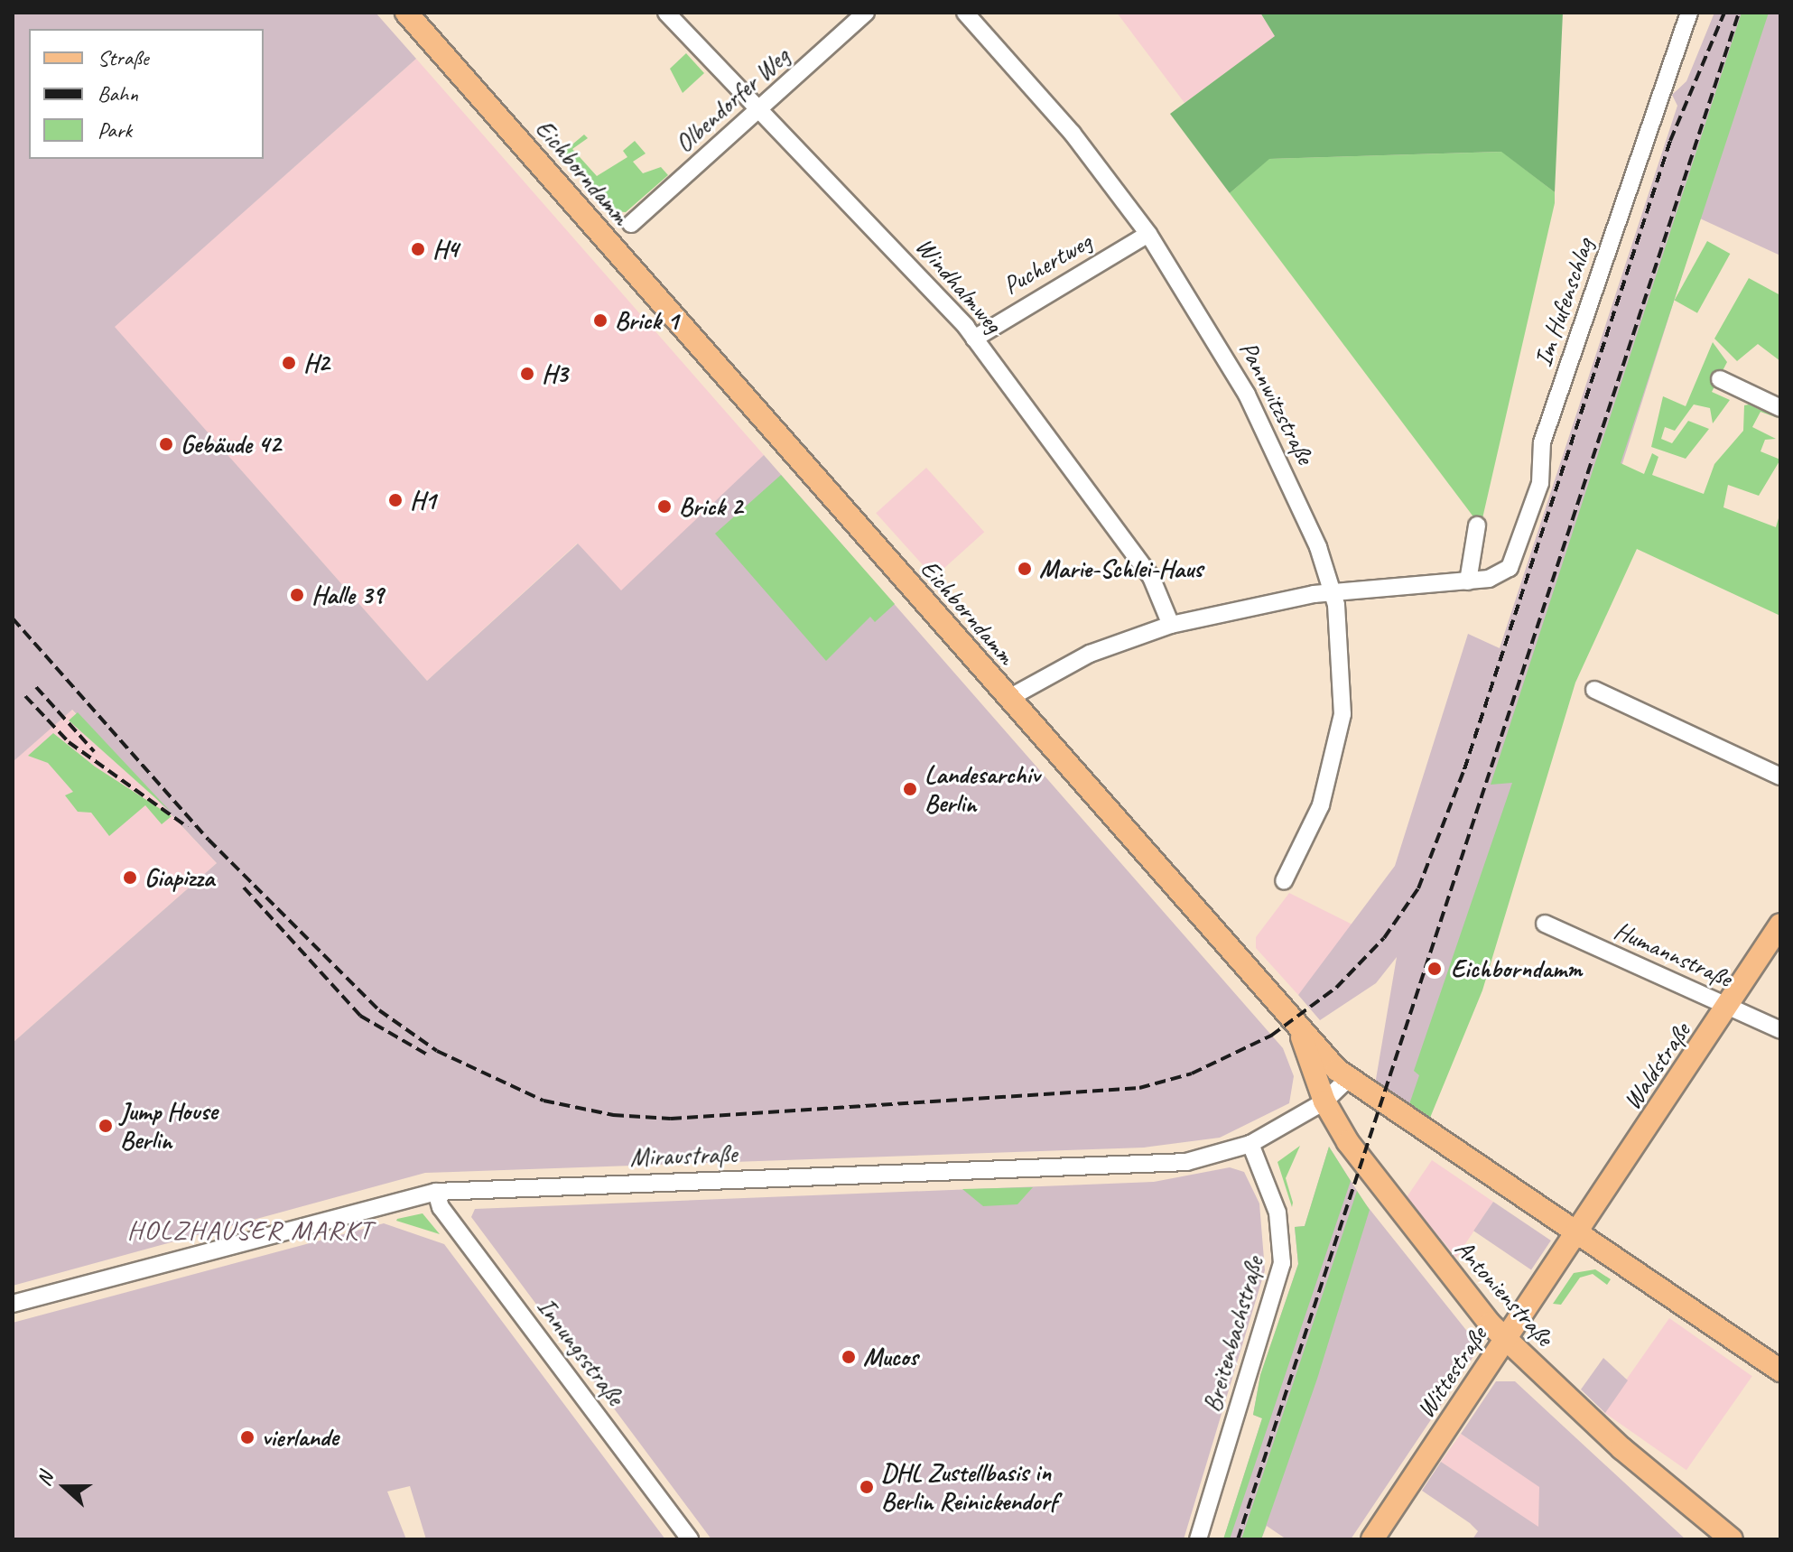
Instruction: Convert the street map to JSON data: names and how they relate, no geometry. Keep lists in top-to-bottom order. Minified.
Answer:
{"streets":{"main road":["Eichborndamm","Waldstraße","Antonienstraße","Wittestraße"],"street":["Olbendorfer Weg","Puchertweg","Windhalmweg","Im Hufenschlag","Pannwitzstraße","Humannstraße","Miraustraße","Breitenbachstraße","Innungsstraße"]},"crossings":[["Olbendorfer Weg","Windhalmweg"],["Eichborndamm","Im Hufenschlag"],["Eichborndamm","Waldstraße"],["Eichborndamm","Miraustraße"],["Eichborndamm","Antonienstraße"],["Eichborndamm","Wittestraße"],["Puchertweg","Windhalmweg"],["Puchertweg","Pannwitzstraße"],["Windhalmweg","Im Hufenschlag"],["Im Hufenschlag","Pannwitzstraße"],["Humannstraße","Waldstraße"],["Waldstraße","Wittestraße"],["Miraustraße","Antonienstraße"],["Miraustraße","Breitenbachstraße"],["Miraustraße","Innungsstraße"],["Antonienstraße","Wittestraße"]],"districts":["HOLZHAUSER MARKT"],"places":["H4","Brick 1","H2","H3","Gebäude 42","H1","Brick 2","Marie-Schlei-Haus","Halle 39","Landesarchiv Berlin","Giapizza","Eichborndamm","Jump House Berlin","Mucos","vierlande","DHL Zustellbasis in Berlin Reinickendorf"],"legend":["Straße","Bahn","Park"],"north":"left"}
